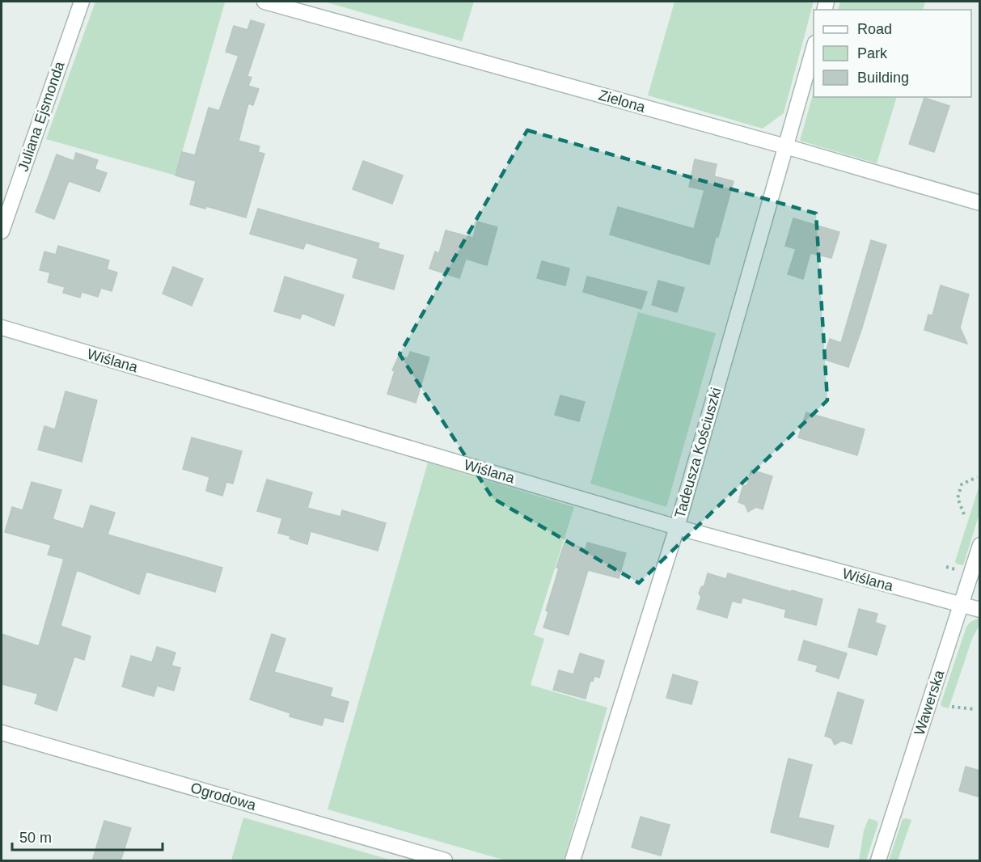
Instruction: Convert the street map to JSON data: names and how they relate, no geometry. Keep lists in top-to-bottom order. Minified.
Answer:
{"streets":{"street":["Zielona","Juliana Ejsmonda","Wiślana","Tadeusza Kościuszki","Wawerska","Ogrodowa"]},"crossings":[["Zielona","Tadeusza Kościuszki"],["Wiślana","Tadeusza Kościuszki"],["Wiślana","Wawerska"]],"legend":["Road","Park","Building"],"scale_bar":"50 m"}
